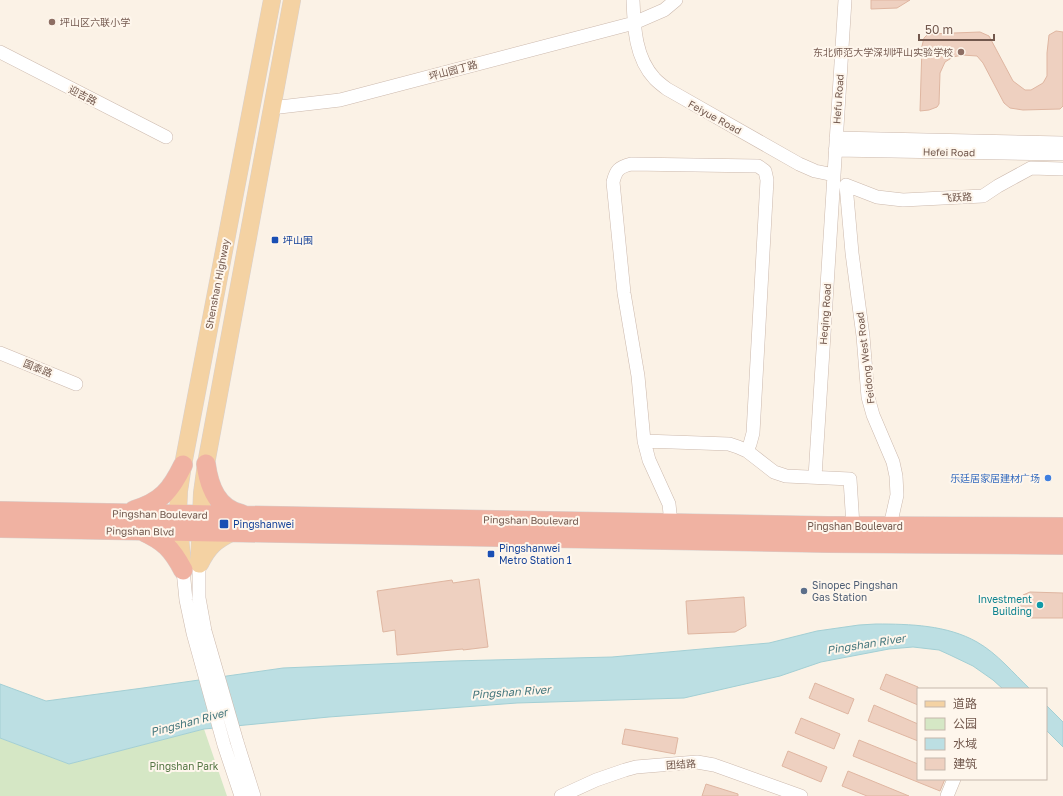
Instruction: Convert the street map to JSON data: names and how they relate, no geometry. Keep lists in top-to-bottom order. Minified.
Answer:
{"streets":{"highway":["Pingshan Boulevard","Pingshan Blvd"],"main road":["Shenshan Highway"],"street":["坪山园丁路","迎吉路","Hefu Road","Feiyue Road","Hefei Road","飞跃路","Heqing Road","Feidong West Road","国泰路","团结路"]},"crossings":[["坪山园丁路","Feiyue Road"],["Hefu Road","Hefei Road"],["Hefu Road","Heqing Road"],["Feiyue Road","Heqing Road"],["Hefei Road","Heqing Road"],["飞跃路","Feidong West Road"],["Shenshan Highway","Pingshan Boulevard"],["Shenshan Highway","Pingshan Blvd"],["Feidong West Road","Pingshan Boulevard"],["Pingshan Boulevard","Pingshan Blvd"]],"water":["Pingshan River"],"parks":["Pingshan Park"],"places":{"other":["坪山区六联小学","东北师范大学深圳坪山实验学校","乐廷居家居建材广场","Sinopec Pingshan Gas Station","Investment Building"],"transit":["坪山围","Pingshanwei","Pingshanwei Metro Station 1"]},"legend":["道路","公园","水域","建筑"],"scale_bar":"50 m"}
